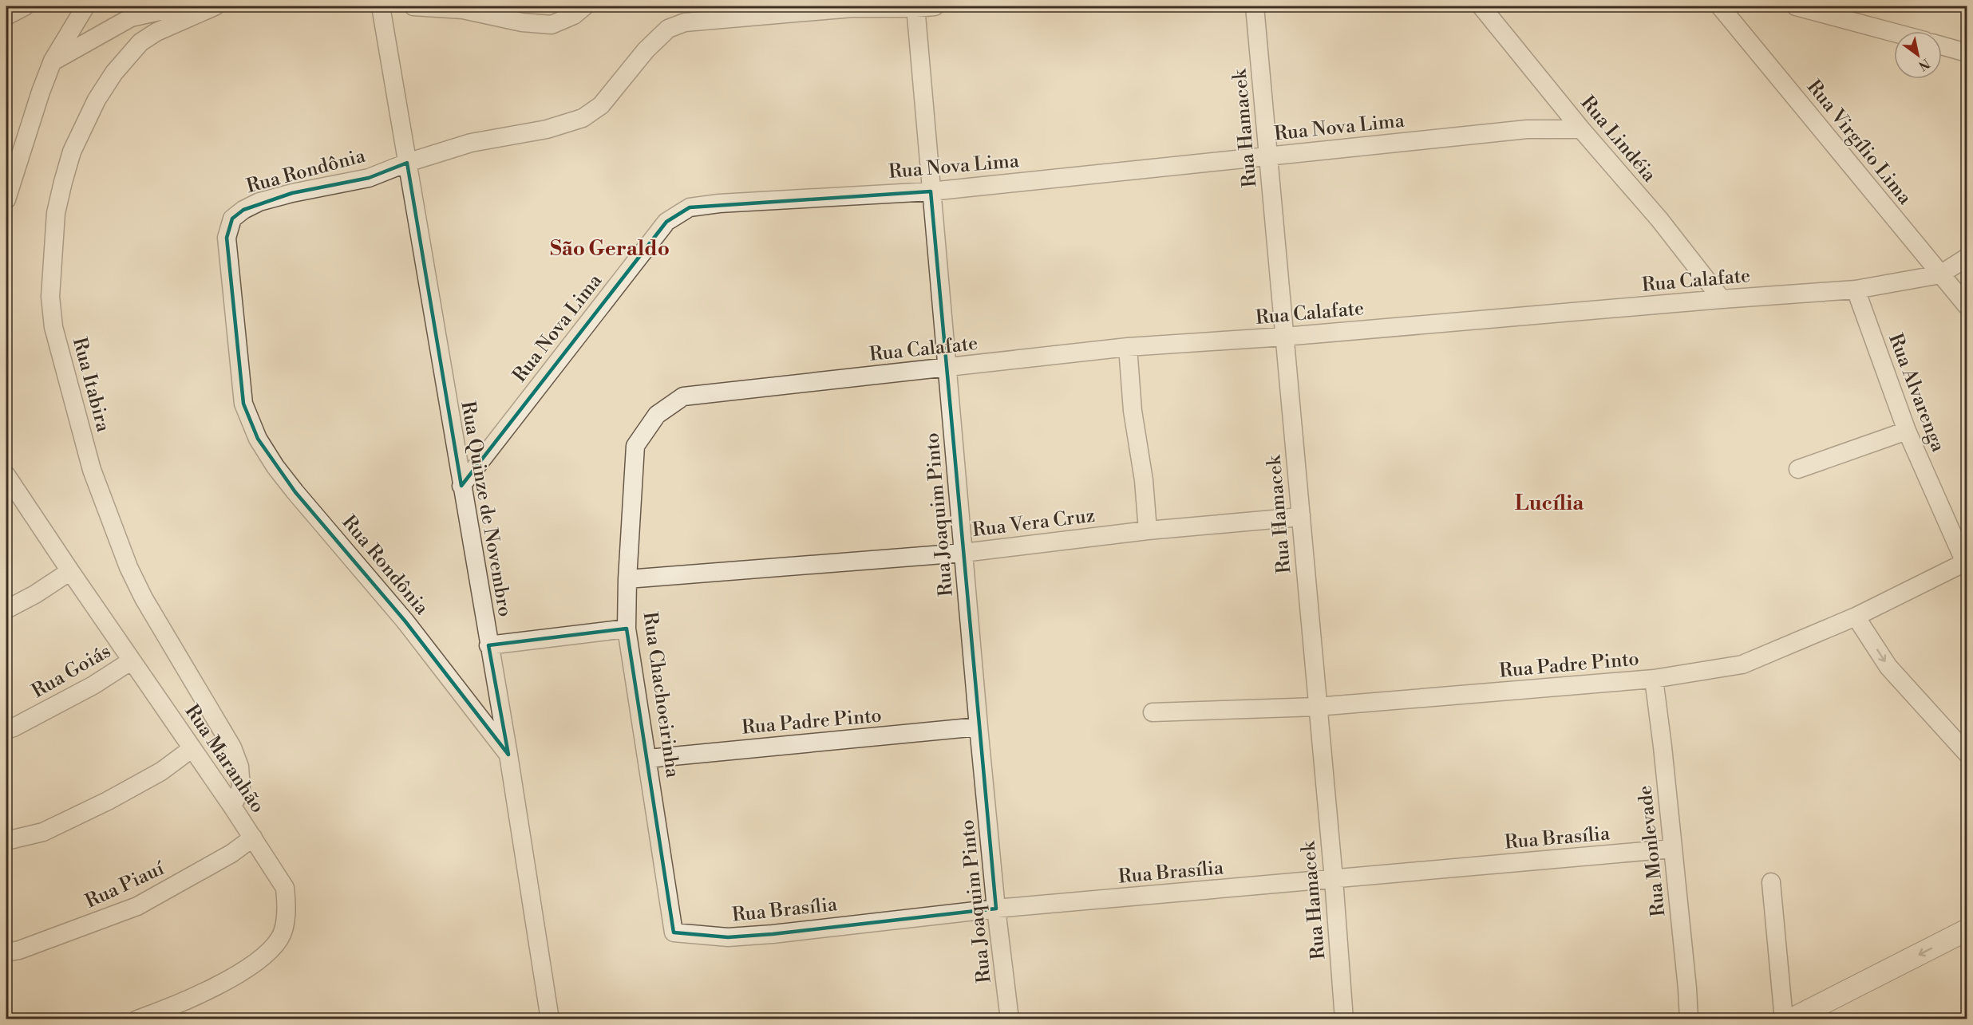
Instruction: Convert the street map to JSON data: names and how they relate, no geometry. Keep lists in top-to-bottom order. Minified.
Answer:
{"streets":{"street":["Rua Nova Lima","Rua Hamacek","Rua Lindéia","Rua Virgílio Lima","Rua Rondônia","Rua Calafate","Rua Itabira","Rua Alvarenga","Rua Quinze de Novembro","Rua Joaquim Pinto","Rua Vera Cruz","Rua Padre Pinto","Rua Goiás","Rua Chachoeirinha","Rua Maranhão","Rua Brasília","Rua Monlevade","Rua Piauí"]},"crossings":[["Rua Nova Lima","Rua Hamacek"],["Rua Nova Lima","Rua Lindéia"],["Rua Nova Lima","Rua Quinze de Novembro"],["Rua Nova Lima","Rua Joaquim Pinto"],["Rua Hamacek","Rua Calafate"],["Rua Hamacek","Rua Vera Cruz"],["Rua Hamacek","Rua Padre Pinto"],["Rua Hamacek","Rua Brasília"],["Rua Lindéia","Rua Calafate"],["Rua Virgílio Lima","Rua Calafate"],["Rua Rondônia","Rua Quinze de Novembro"],["Rua Rondônia","Rua Joaquim Pinto"],["Rua Calafate","Rua Alvarenga"],["Rua Calafate","Rua Joaquim Pinto"],["Rua Calafate","Rua Chachoeirinha"],["Rua Itabira","Rua Maranhão"],["Rua Alvarenga","Rua Padre Pinto"],["Rua Joaquim Pinto","Rua Vera Cruz"],["Rua Joaquim Pinto","Rua Padre Pinto"],["Rua Joaquim Pinto","Rua Brasília"],["Rua Vera Cruz","Rua Chachoeirinha"],["Rua Padre Pinto","Rua Chachoeirinha"],["Rua Padre Pinto","Rua Monlevade"],["Rua Goiás","Rua Maranhão"],["Rua Chachoeirinha","Rua Brasília"],["Rua Maranhão","Rua Piauí"],["Rua Brasília","Rua Monlevade"]],"districts":["São Geraldo","Lucília"],"north":"bottom right"}
